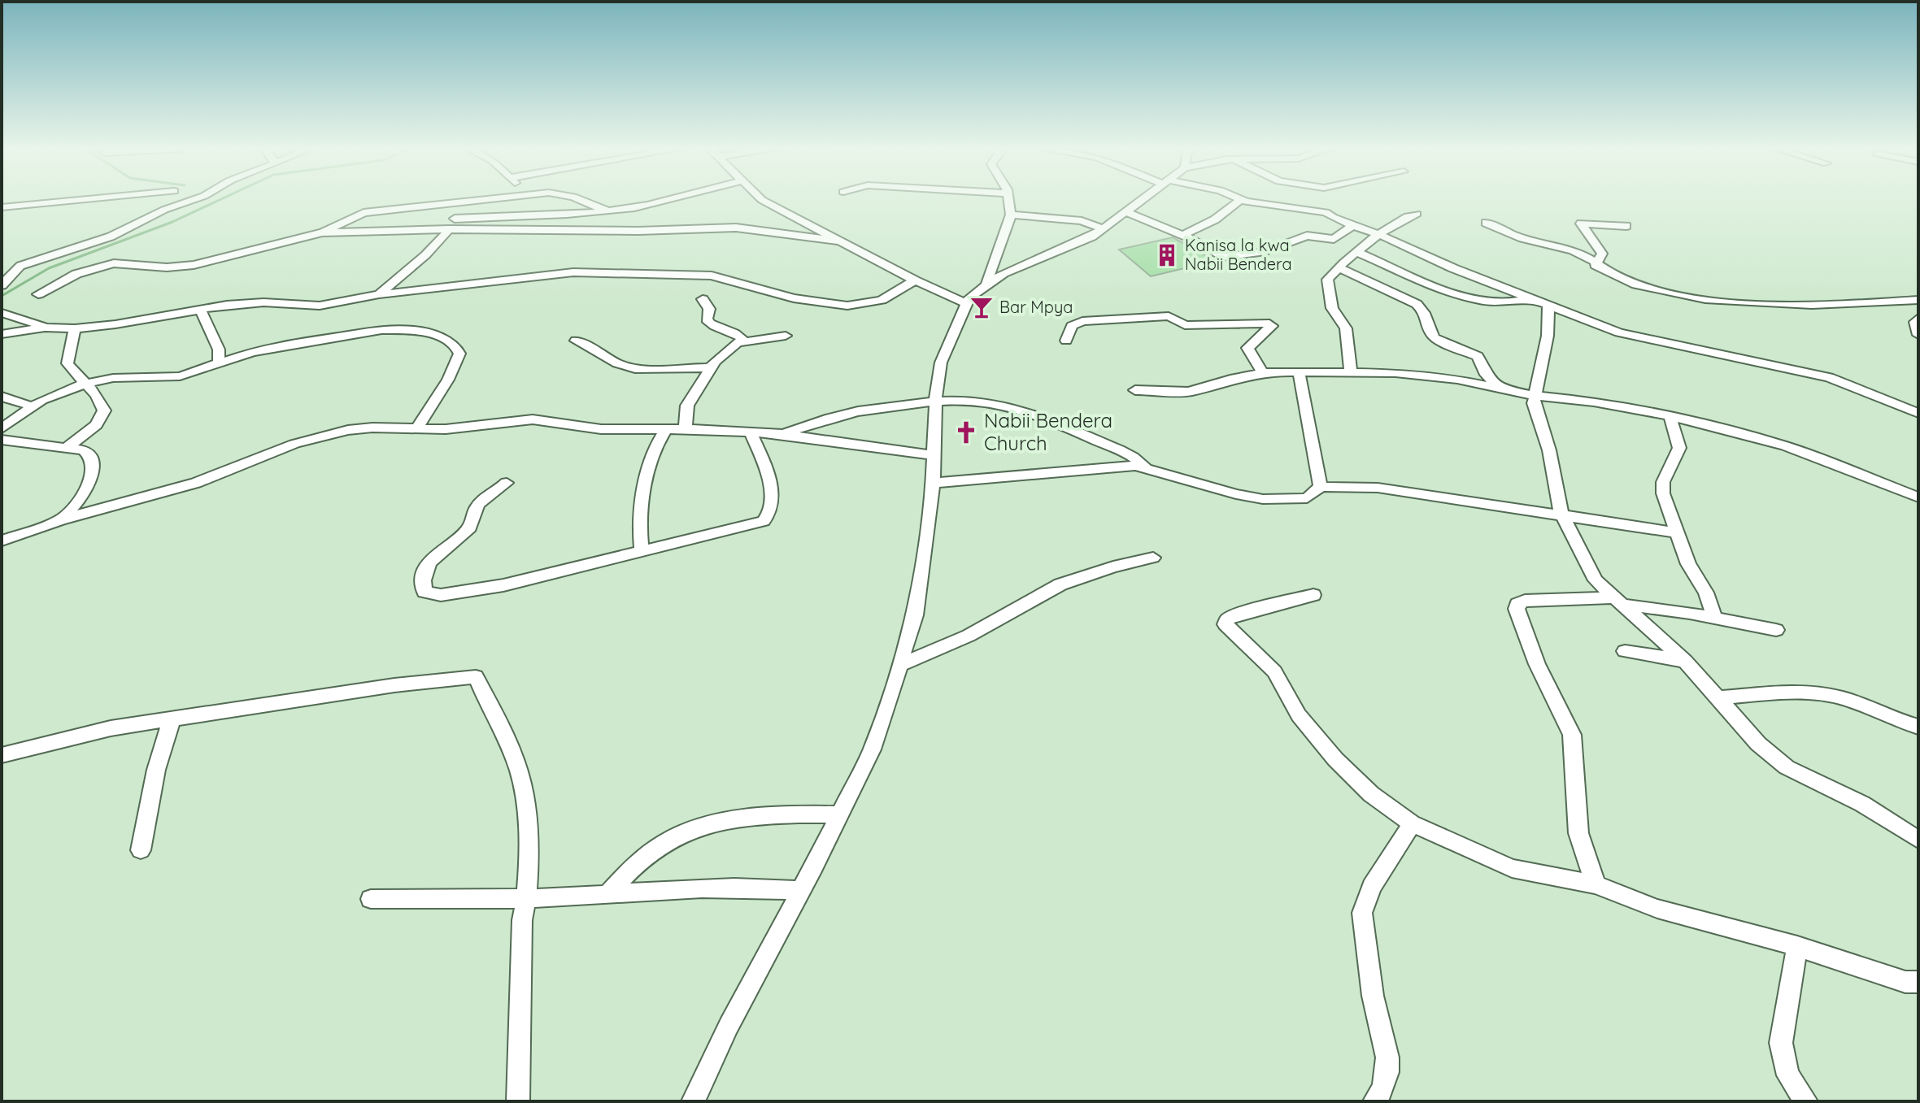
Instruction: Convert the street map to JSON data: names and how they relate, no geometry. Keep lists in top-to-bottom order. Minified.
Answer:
{"places":{"building":["Kanisa la kwa Nabii Bendera"],"bar":["Bar Mpya"],"church":["Nabii Bendera Church"]}}
